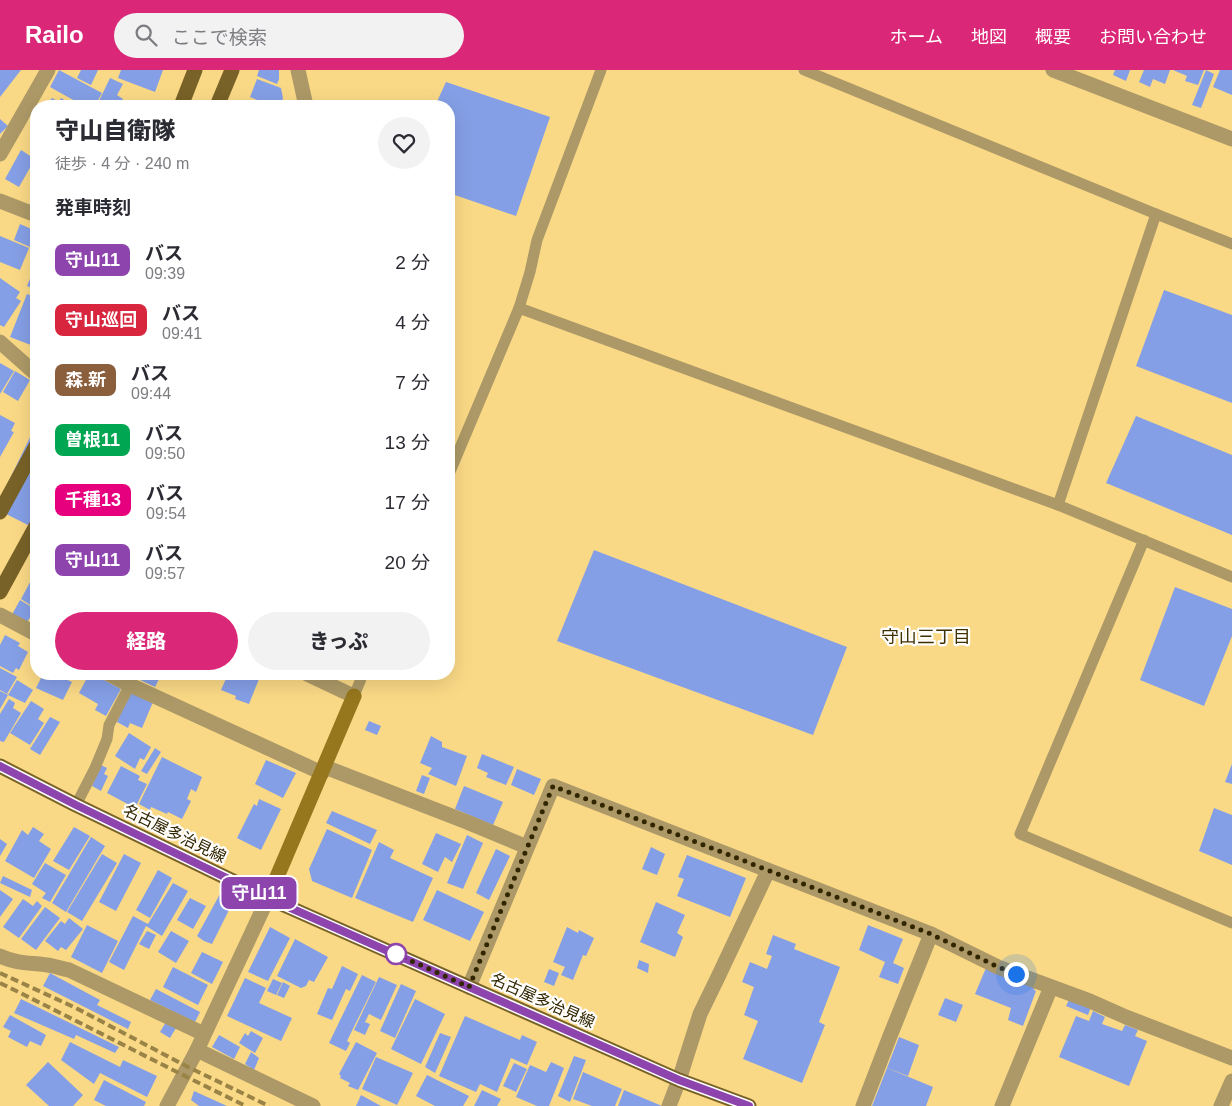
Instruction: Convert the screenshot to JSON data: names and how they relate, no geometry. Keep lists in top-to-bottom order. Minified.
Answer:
{"streets":{"main road":["名古屋多治見線"]},"districts":["守山三丁目"],"lines":["bus line 守山11"],"page":{"header":"Railo","search":"ここで検索","nav":["ホーム","地図","概要","お問い合わせ"],"on_map":"守山11","heading":[["守山自衛隊","徒歩 · 4 分 · 240 m"],"発車時刻"],"list":[{"mark":"守山11","name":"バス","note":"09:39","value":"2 分"},{"mark":"守山巡回","name":"バス","note":"09:41","value":"4 分"},{"mark":"森.新","name":"バス","note":"09:44","value":"7 分"},{"mark":"曽根11","name":"バス","note":"09:50","value":"13 分"},{"mark":"千種13","name":"バス","note":"09:54","value":"17 分"},{"mark":"守山11","name":"バス","note":"09:57","value":"20 分"}],"buttons":["経路","きっぷ"]}}
